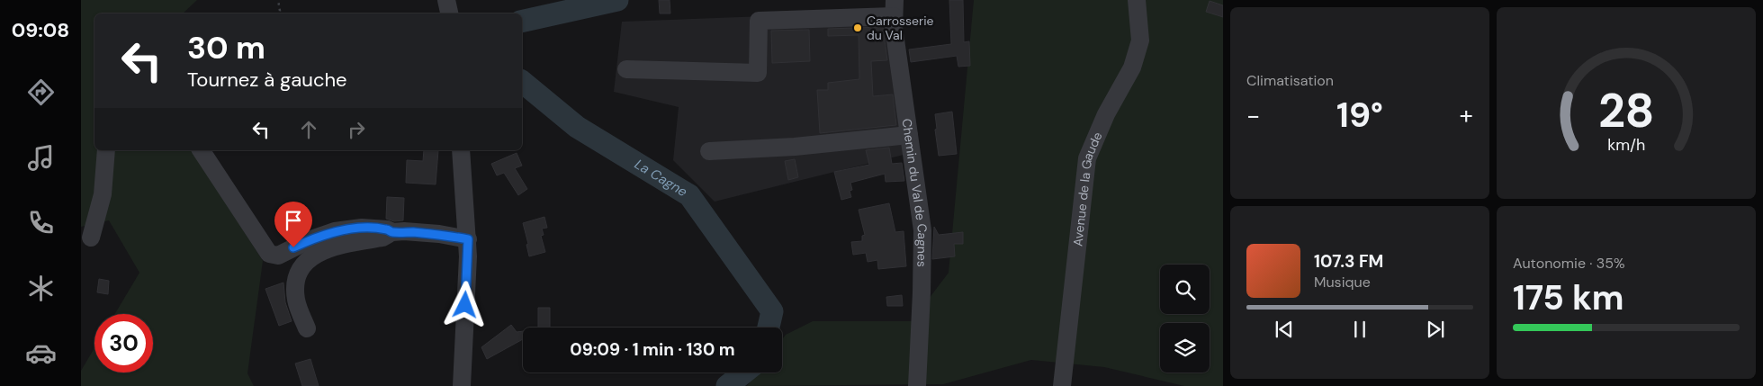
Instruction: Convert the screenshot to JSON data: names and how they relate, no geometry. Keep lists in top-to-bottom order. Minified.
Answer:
{"streets":{"street":["Avenue de la Gaude","Chemin du Val de Cagnes"]},"water":["La Cagne"],"places":["Carrosserie du Val"],"page":{"tabs":"09:08","tile":["Climatisation",["Autonomie · 35%","175 km"]],"turn":["30 m","Tournez à gauche"],"heat":["−","19°","+"],"song":["107.3 FM","Musique"],"limit":"30","trip":"09:09 · 1 min · 130 m","gauge":["28","km/h"]}}
